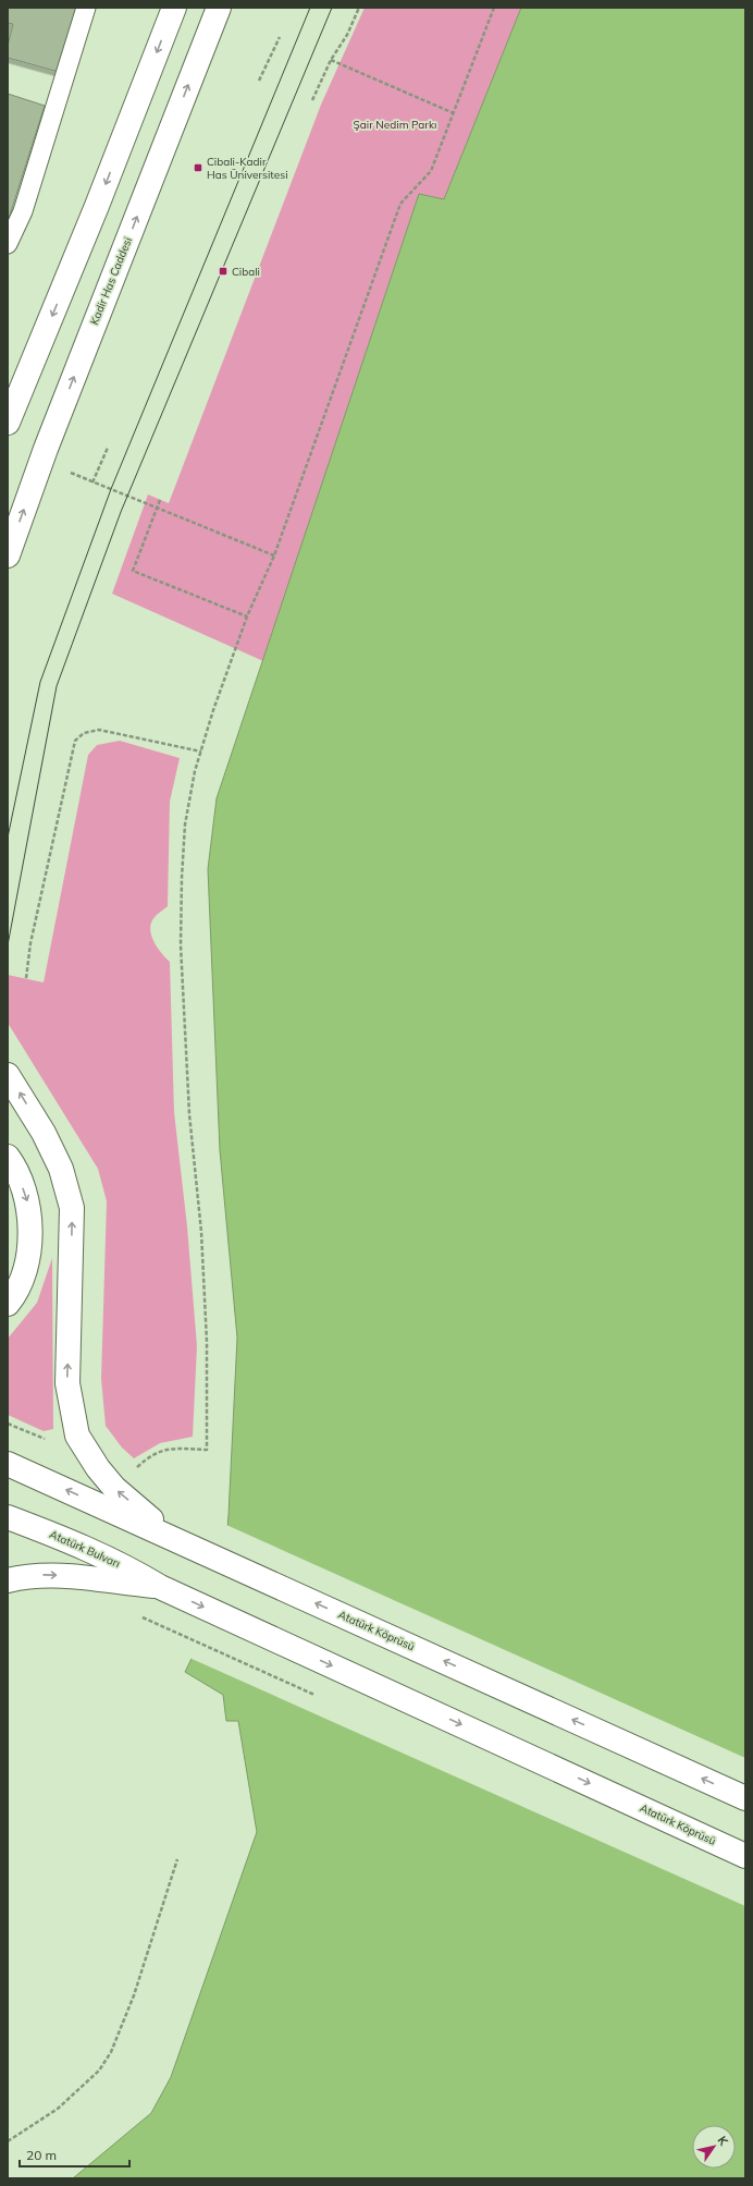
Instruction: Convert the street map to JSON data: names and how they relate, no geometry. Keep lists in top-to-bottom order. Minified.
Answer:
{"streets":{"main road":["Kadir Has Caddesi","Atatürk Bulvarı","Atatürk Köprüsü"]},"crossings":[["Atatürk Bulvarı","Atatürk Köprüsü"]],"parks":["Şair Nedim Parkı"],"places":{"transit":["Cibali-Kadir Has Üniversitesi","Cibali"]},"scale_bar":"20 m","north":"top right"}
